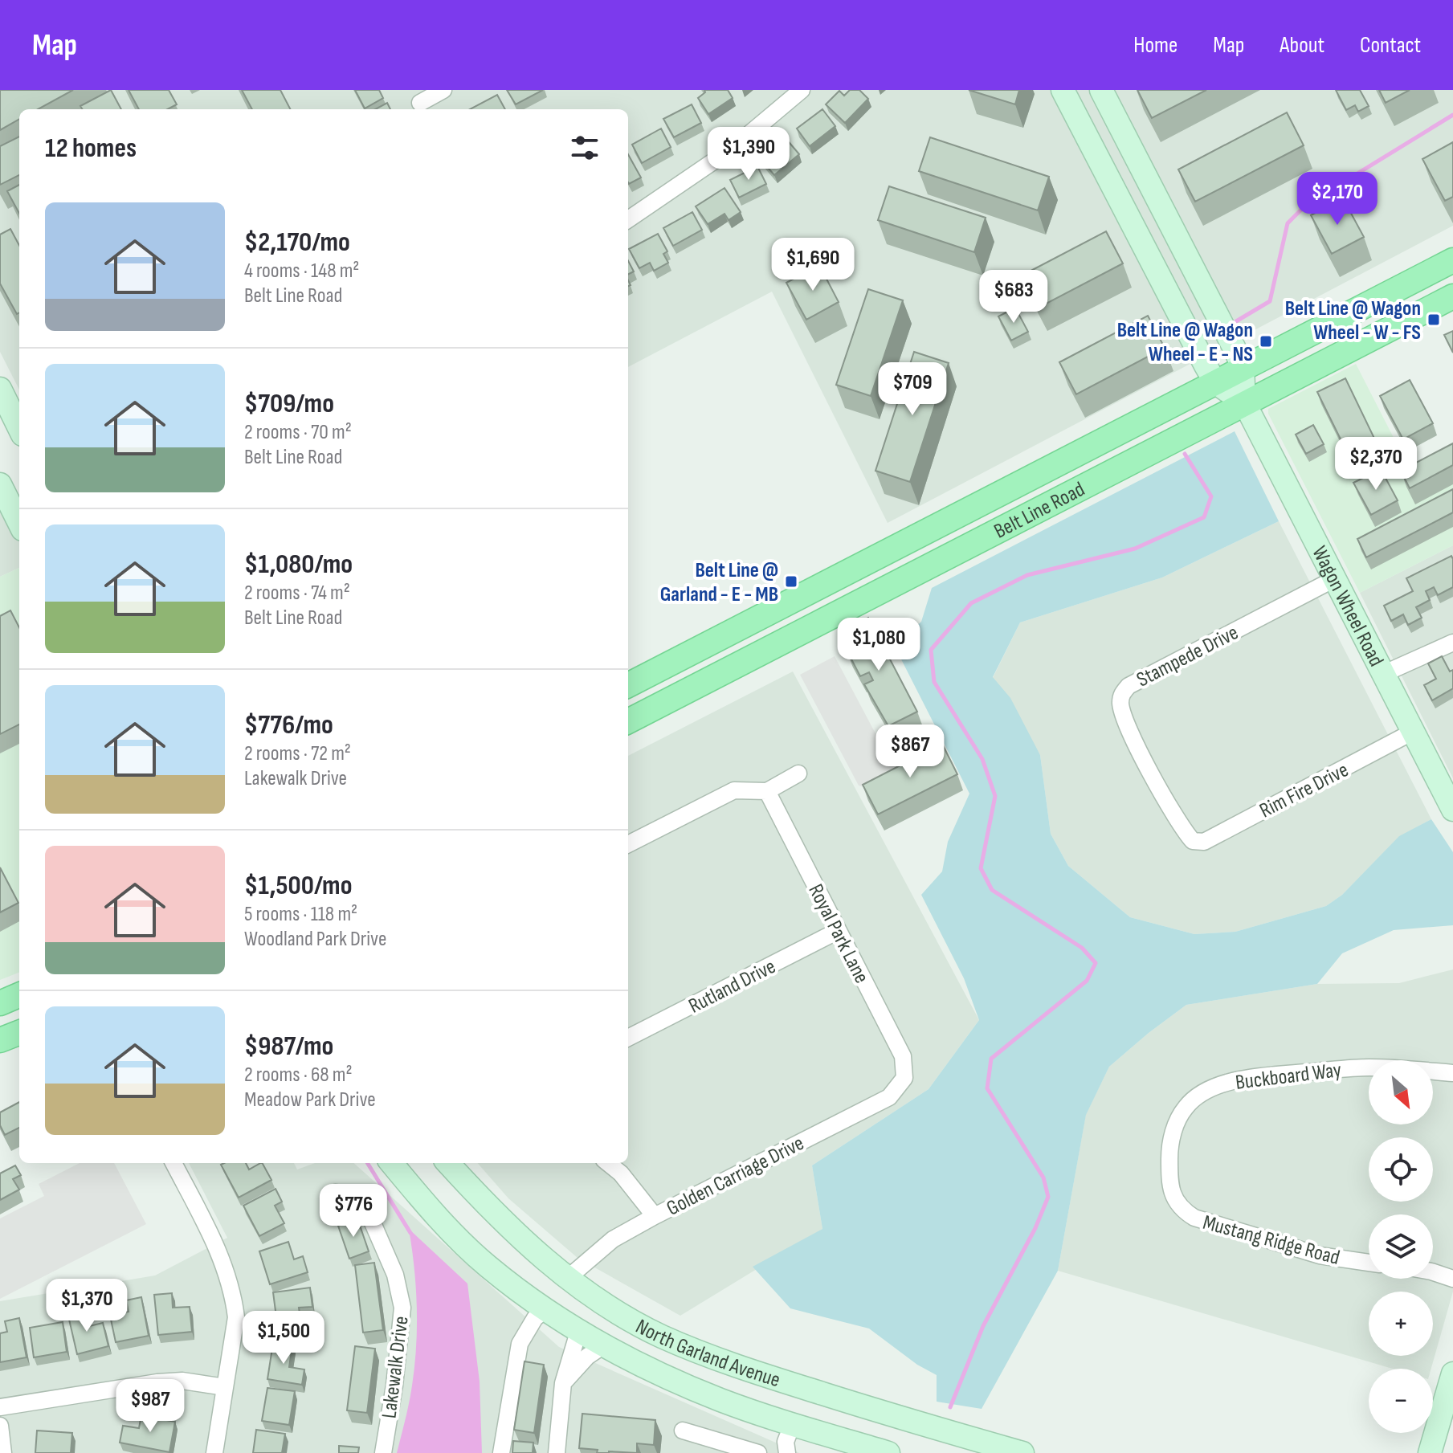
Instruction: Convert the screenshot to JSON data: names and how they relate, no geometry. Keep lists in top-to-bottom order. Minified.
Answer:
{"streets":{"main road":["Belt Line Road","Wagon Wheel Road","North Garland Avenue"],"street":["Stampede Drive","Rim Fire Drive","Royal Park Lane","Rutland Drive","Buckboard Way","Golden Carriage Drive","Mustang Ridge Road","Lakewalk Drive"]},"crossings":[["Belt Line Road","Wagon Wheel Road"],["Wagon Wheel Road","Stampede Drive"],["Wagon Wheel Road","Rim Fire Drive"],["Stampede Drive","Rim Fire Drive"],["Royal Park Lane","Rutland Drive"],["Royal Park Lane","Golden Carriage Drive"],["Buckboard Way","Mustang Ridge Road"],["Golden Carriage Drive","North Garland Avenue"]],"places":{"transit":["Belt Line @ Wagon Wheel - W - FS","Belt Line @ Wagon Wheel - E - NS","Belt Line @ Garland - E - MB"]},"north":"bottom right","page":{"header":"Map","nav":["Home","Map","About","Contact"],"heading":"12 homes","price":["$1,390","$2,170","$1,690","$683","$709","$2,370","$1,080","$867","$776","$1,370","$1,500","$987"],"list":[{"name":"$2,170/mo","note":"4 rooms · 148 m² · Belt Line Road"},{"name":"$709/mo","note":"2 rooms · 70 m² · Belt Line Road"},{"name":"$1,080/mo","note":"2 rooms · 74 m² · Belt Line Road"},{"name":"$776/mo","note":"2 rooms · 72 m² · Lakewalk Drive"},{"name":"$1,500/mo","note":"5 rooms · 118 m² · Woodland Park Drive"},{"name":"$987/mo","note":"2 rooms · 68 m² · Meadow Park Drive"}],"map_buttons":["+","−"]}}
